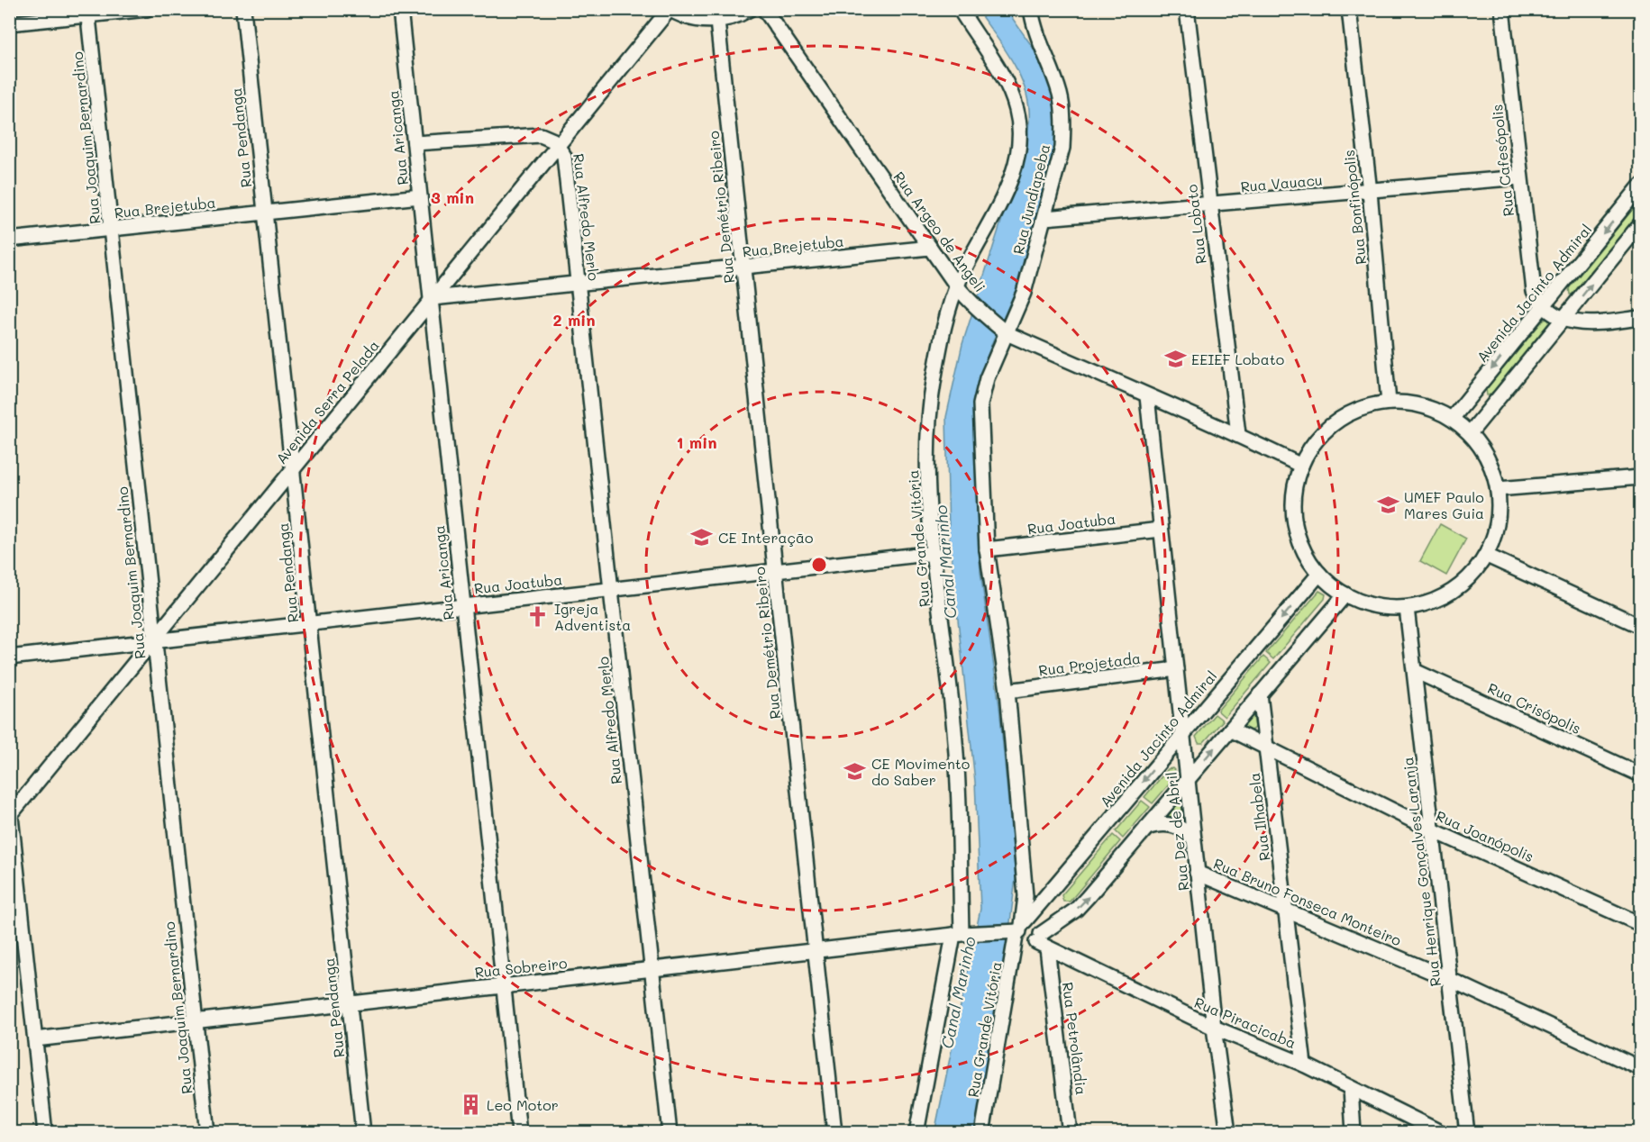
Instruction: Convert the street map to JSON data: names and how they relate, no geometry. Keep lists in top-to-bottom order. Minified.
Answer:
{"streets":{"street":["Rua Joaquim Bernardino","Rua Pendanga","Rua Aricanga","Rua Cafesópolis","Rua Vauacu","Rua Jundiapeba","Rua Brejetuba","Rua Demétrio Ribeiro","Rua Bonfinópolis","Rua Alfredo Merlo","Rua Lobato","Rua Argeo de Angeli","Avenida Jacinto Admiral","Avenida Serra Pelada","Rua Joatuba","Rua Grande Vitória","Rua Projetada","Rua Crisópolis","Rua Ilhabela","Rua Dez de Abril","Rua Joanópolis","Rua Henrique Gonçalves Laranja","Rua Bruno Fonseca Monteiro","Rua Sobreiro","Rua Piracicaba","Rua Petrolândia"]},"crossings":[["Rua Joaquim Bernardino","Rua Brejetuba"],["Rua Joaquim Bernardino","Avenida Serra Pelada"],["Rua Joaquim Bernardino","Rua Joatuba"],["Rua Joaquim Bernardino","Rua Sobreiro"],["Rua Pendanga","Rua Brejetuba"],["Rua Pendanga","Avenida Serra Pelada"],["Rua Pendanga","Rua Joatuba"],["Rua Pendanga","Rua Sobreiro"],["Rua Aricanga","Rua Brejetuba"],["Rua Aricanga","Avenida Serra Pelada"],["Rua Aricanga","Rua Joatuba"],["Rua Aricanga","Rua Sobreiro"],["Rua Cafesópolis","Rua Vauacu"],["Rua Cafesópolis","Avenida Jacinto Admiral"],["Rua Vauacu","Rua Jundiapeba"],["Rua Vauacu","Rua Bonfinópolis"],["Rua Vauacu","Rua Lobato"],["Rua Jundiapeba","Rua Argeo de Angeli"],["Rua Jundiapeba","Rua Grande Vitória"],["Rua Brejetuba","Rua Demétrio Ribeiro"],["Rua Brejetuba","Rua Alfredo Merlo"],["Rua Brejetuba","Rua Argeo de Angeli"],["Rua Brejetuba","Avenida Serra Pelada"],["Rua Demétrio Ribeiro","Rua Joatuba"],["Rua Demétrio Ribeiro","Rua Sobreiro"],["Rua Alfredo Merlo","Avenida Serra Pelada"],["Rua Alfredo Merlo","Rua Joatuba"],["Rua Alfredo Merlo","Rua Sobreiro"],["Rua Lobato","Rua Argeo de Angeli"],["Rua Argeo de Angeli","Rua Grande Vitória"],["Rua Argeo de Angeli","Rua Dez de Abril"],["Avenida Jacinto Admiral","Rua Grande Vitória"],["Avenida Jacinto Admiral","Rua Dez de Abril"],["Avenida Jacinto Admiral","Rua Sobreiro"],["Avenida Jacinto Admiral","Rua Piracicaba"],["Avenida Serra Pelada","Rua Joatuba"],["Rua Joatuba","Rua Grande Vitória"],["Rua Joatuba","Rua Dez de Abril"],["Rua Grande Vitória","Rua Projetada"],["Rua Grande Vitória","Rua Sobreiro"],["Rua Grande Vitória","Rua Piracicaba"],["Rua Projetada","Rua Dez de Abril"],["Rua Crisópolis","Rua Henrique Gonçalves Laranja"],["Rua Ilhabela","Rua Joanópolis"],["Rua Ilhabela","Rua Bruno Fonseca Monteiro"],["Rua Ilhabela","Rua Piracicaba"],["Rua Dez de Abril","Rua Bruno Fonseca Monteiro"],["Rua Dez de Abril","Rua Piracicaba"],["Rua Joanópolis","Rua Henrique Gonçalves Laranja"],["Rua Henrique Gonçalves Laranja","Rua Bruno Fonseca Monteiro"],["Rua Sobreiro","Rua Piracicaba"],["Rua Piracicaba","Rua Petrolândia"]],"water":["Canal Marinho"],"places":{"school or university":["EEIEF Lobato","UMEF Paulo Mares Guia","CE Interação","CE Movimento do Saber"],"church":["Igreja Adventista"],"building":["Leo Motor"]},"rings":["3 min","2 min","1 min"]}
